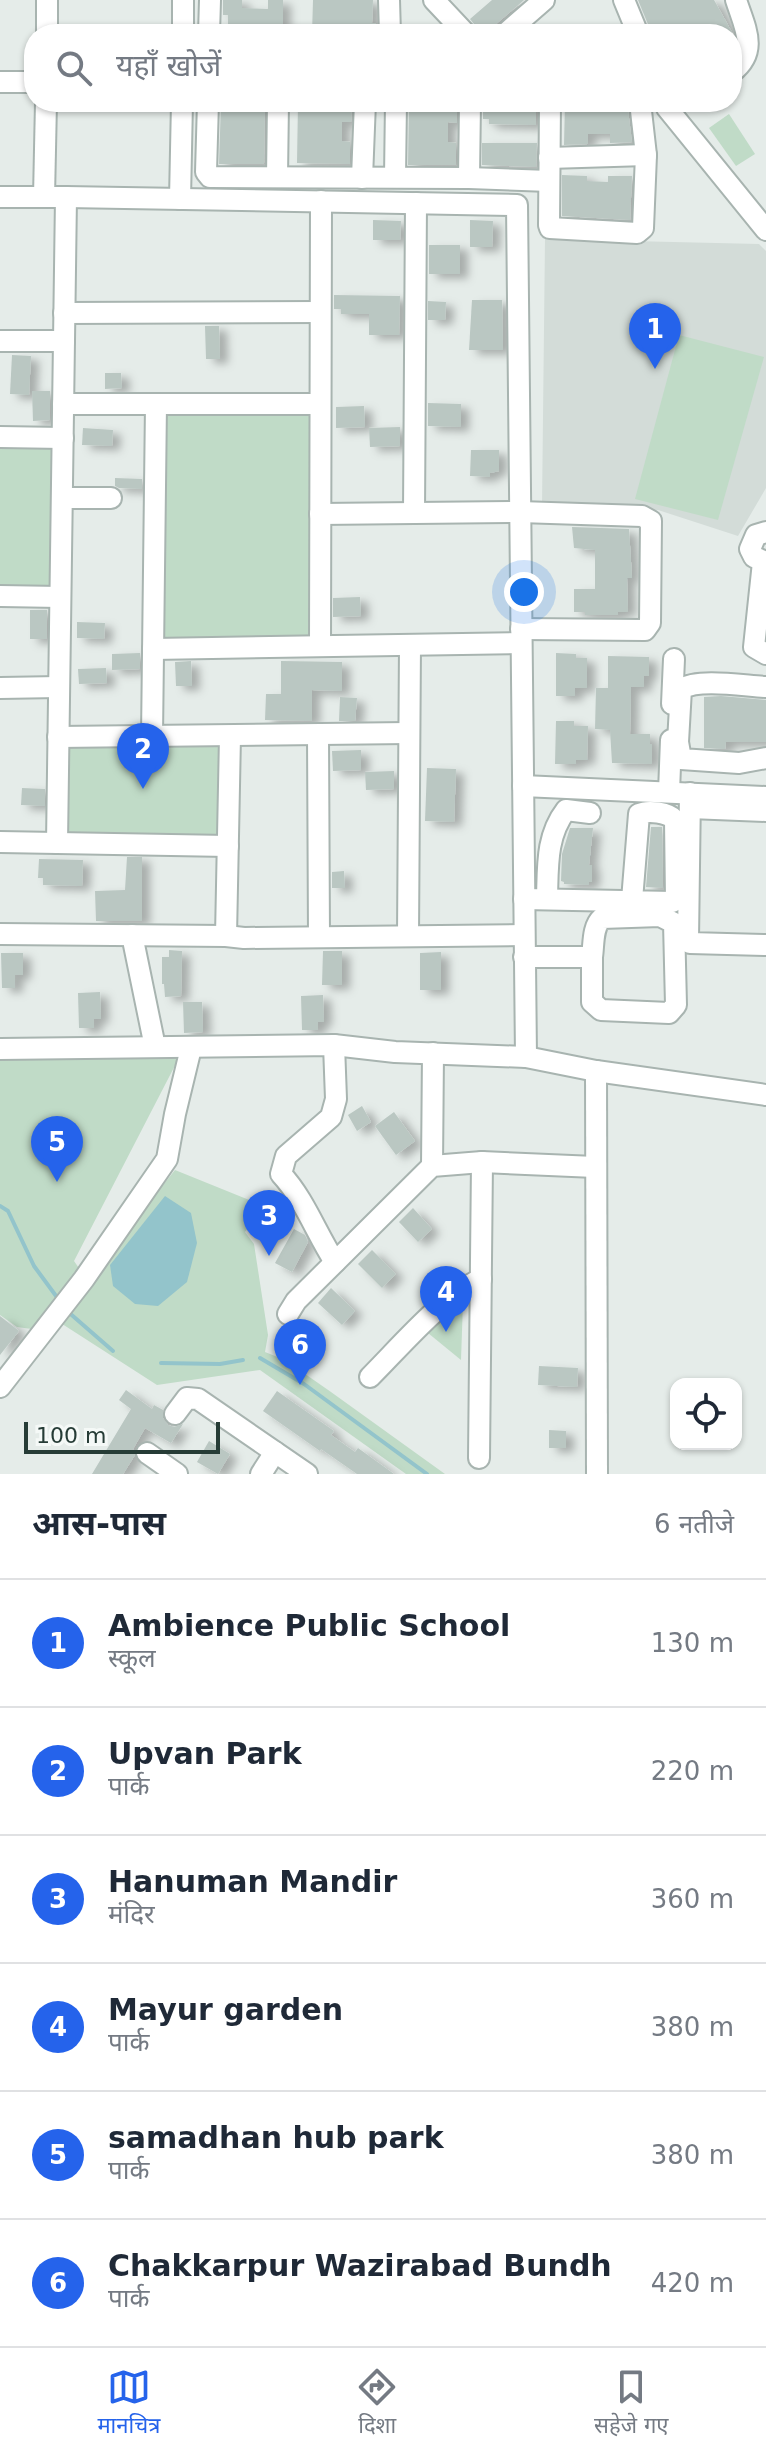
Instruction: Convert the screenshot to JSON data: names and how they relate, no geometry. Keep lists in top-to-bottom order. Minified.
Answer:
{"scale_bar":"100 m","page":{"search":"यहाँ खोजें","pins":["1","2","5","3","4","6"],"scale":"100 m","heading":["आस-पास","6 नतीजे"],"list":[{"mark":"1","name":"Ambience Public School","note":"स्कूल","value":"130 m"},{"mark":"2","name":"Upvan Park","note":"पार्क","value":"220 m"},{"mark":"3","name":"Hanuman Mandir","note":"मंदिर","value":"360 m"},{"mark":"4","name":"Mayur garden","note":"पार्क","value":"380 m"},{"mark":"5","name":"samadhan hub park","note":"पार्क","value":"380 m"},{"mark":"6","name":"Chakkarpur Wazirabad Bundh","note":"पार्क","value":"420 m"}],"nav":["मानचित्र","दिशा","सहेजे गए"]}}
